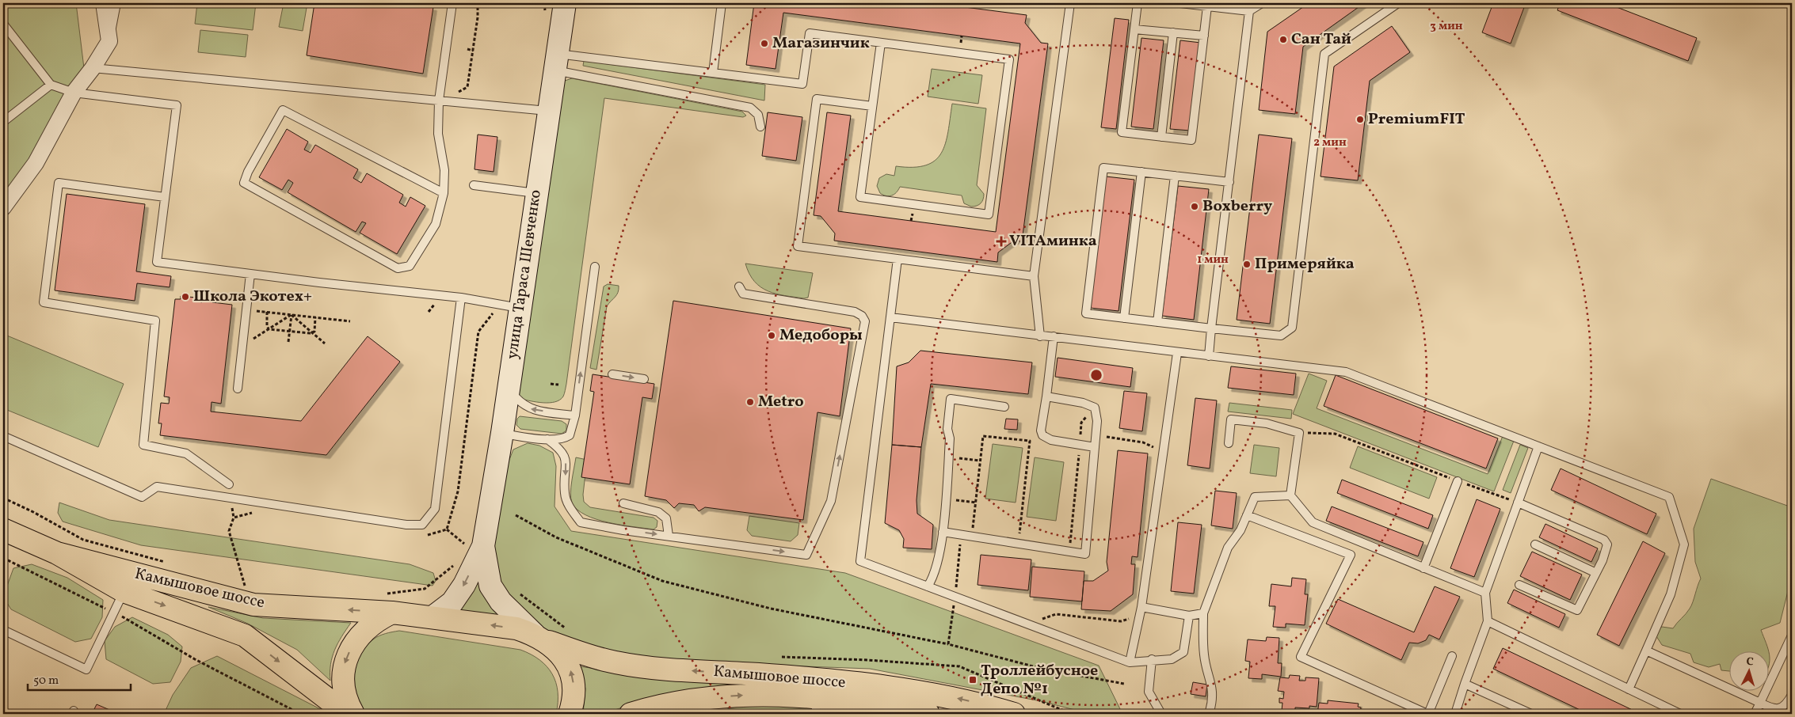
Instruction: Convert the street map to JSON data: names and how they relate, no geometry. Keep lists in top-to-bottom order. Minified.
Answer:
{"streets":{"main road":["улица Тараса Шевченко","Камышовое шоссе"]},"crossings":[["улица Тараса Шевченко","Камышовое шоссе"]],"places":{"other":["Сан Тай","Магазинчик","PremiumFIT","Boxberry","Примеряйка","Школа Экотех+","Медоборы","Metro"],"health":["VITAминка"],"transit":["Троллейбусное Депо №1"]},"scale_bar":"50 m","north":"top","rings":["3 мин","2 мин","1 мин"]}
